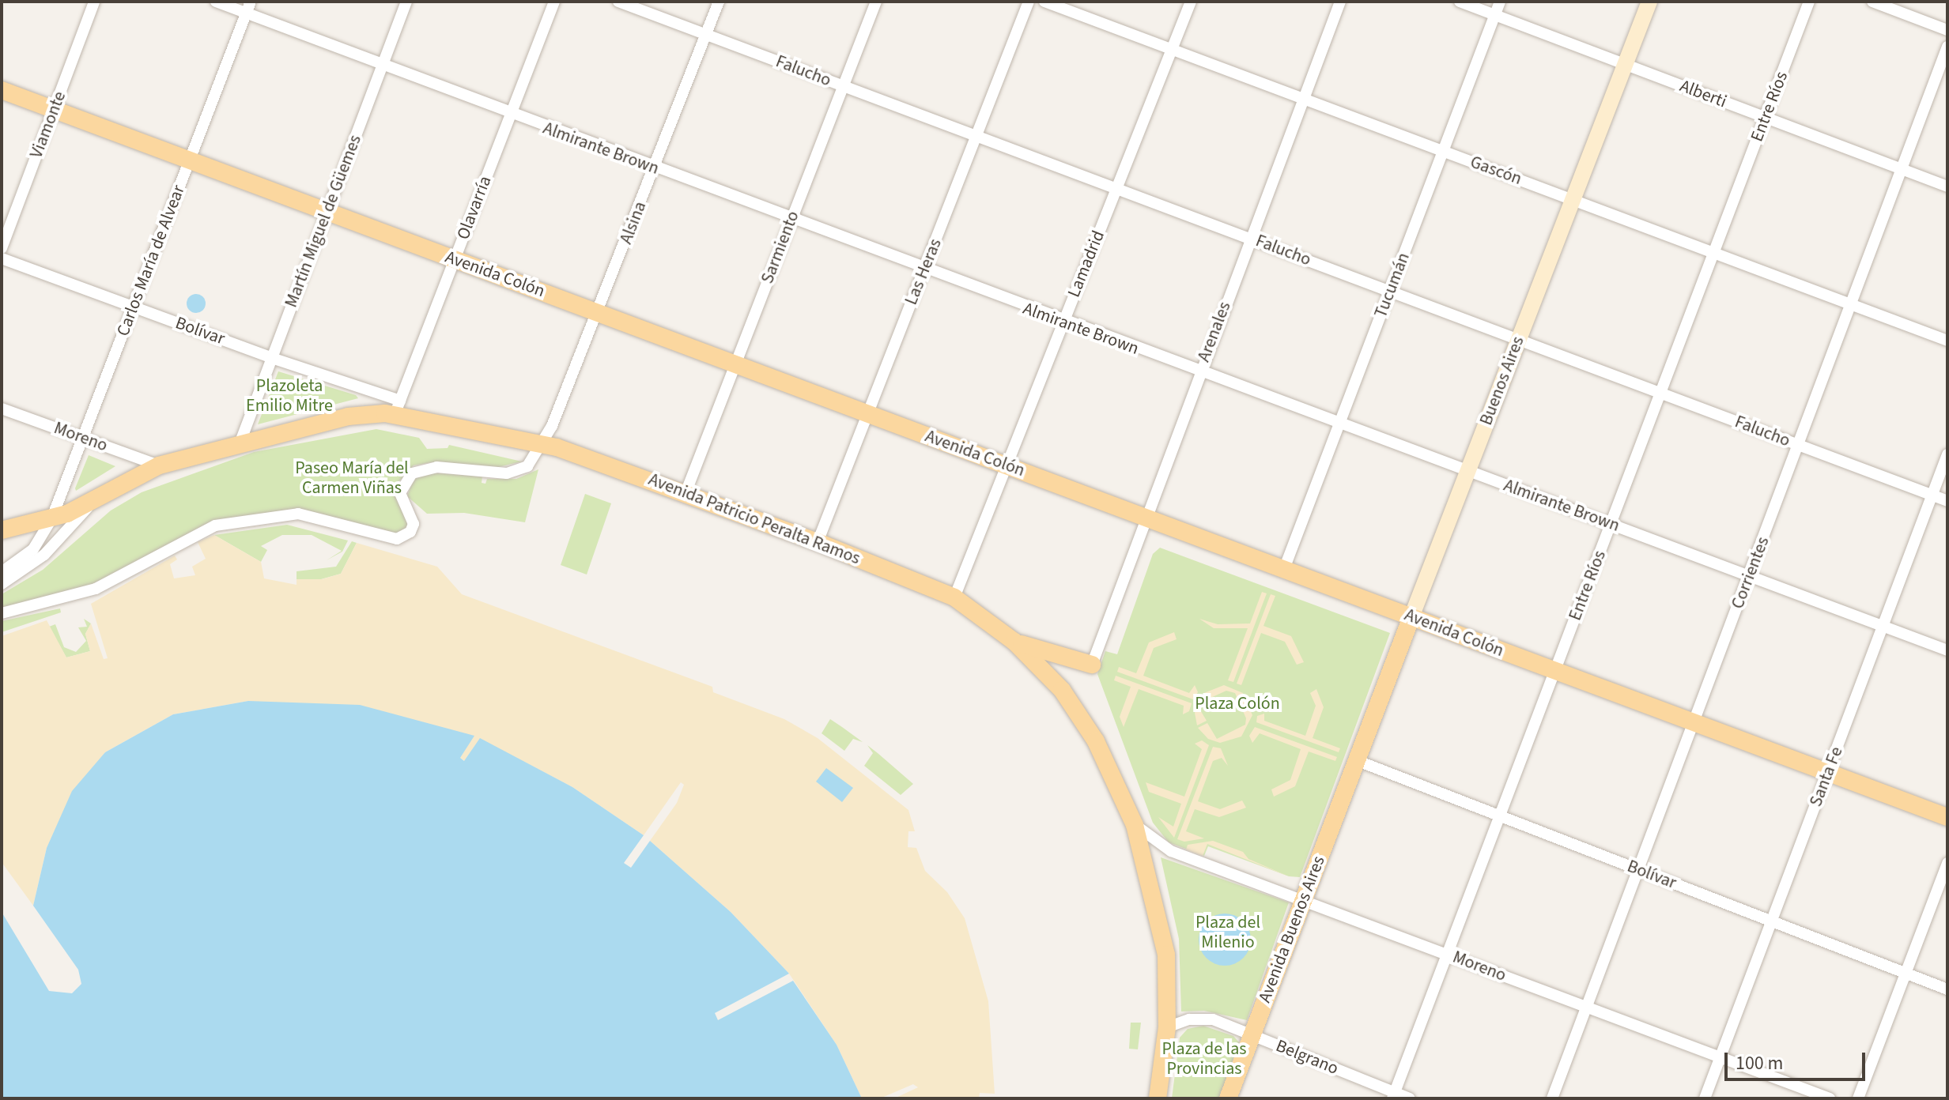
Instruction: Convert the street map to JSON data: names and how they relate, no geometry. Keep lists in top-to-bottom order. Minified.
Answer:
{"streets":{"main road":["Avenida Colón","Buenos Aires","Avenida Patricio Peralta Ramos","Avenida Buenos Aires"],"street":["Falucho","Alberti","Entre Ríos","Viamonte","Almirante Brown","Gascón","Olavarría","Martín Miguel de Güemes","Alsina","Sarmiento","Carlos María de Alvear","Lamadrid","Las Heras","Tucumán","Bolívar","Arenales","Moreno","Corrientes","Santa Fe","Belgrano"]},"crossings":[["Falucho","Entre Ríos"],["Falucho","Alsina"],["Falucho","Sarmiento"],["Falucho","Lamadrid"],["Falucho","Las Heras"],["Falucho","Tucumán"],["Falucho","Arenales"],["Falucho","Buenos Aires"],["Falucho","Corrientes"],["Falucho","Santa Fe"],["Alberti","Entre Ríos"],["Alberti","Tucumán"],["Alberti","Buenos Aires"],["Alberti","Corrientes"],["Entre Ríos","Almirante Brown"],["Entre Ríos","Gascón"],["Entre Ríos","Avenida Colón"],["Entre Ríos","Bolívar"],["Entre Ríos","Moreno"],["Entre Ríos","Belgrano"],["Viamonte","Avenida Colón"],["Almirante Brown","Olavarría"],["Almirante Brown","Martín Miguel de Güemes"],["Almirante Brown","Alsina"],["Almirante Brown","Sarmiento"],["Almirante Brown","Carlos María de Alvear"],["Almirante Brown","Lamadrid"],["Almirante Brown","Las Heras"],["Almirante Brown","Tucumán"],["Almirante Brown","Arenales"],["Almirante Brown","Buenos Aires"],["Almirante Brown","Corrientes"],["Almirante Brown","Santa Fe"],["Gascón","Lamadrid"],["Gascón","Tucumán"],["Gascón","Arenales"],["Gascón","Buenos Aires"],["Gascón","Corrientes"],["Olavarría","Avenida Colón"],["Olavarría","Bolívar"],["Olavarría","Avenida Patricio Peralta Ramos"],["Martín Miguel de Güemes","Avenida Colón"],["Martín Miguel de Güemes","Bolívar"],["Martín Miguel de Güemes","Avenida Patricio Peralta Ramos"],["Alsina","Avenida Colón"],["Alsina","Avenida Patricio Peralta Ramos"],["Sarmiento","Avenida Colón"],["Sarmiento","Avenida Patricio Peralta Ramos"],["Carlos María de Alvear","Avenida Colón"],["Carlos María de Alvear","Bolívar"],["Carlos María de Alvear","Moreno"],["Carlos María de Alvear","Avenida Patricio Peralta Ramos"],["Lamadrid","Avenida Colón"],["Lamadrid","Avenida Patricio Peralta Ramos"],["Las Heras","Avenida Colón"],["Las Heras","Avenida Patricio Peralta Ramos"],["Avenida Colón","Tucumán"],["Avenida Colón","Arenales"],["Avenida Colón","Buenos Aires"],["Avenida Colón","Corrientes"],["Avenida Colón","Santa Fe"],["Bolívar","Buenos Aires"],["Bolívar","Avenida Patricio Peralta Ramos"],["Bolívar","Corrientes"],["Bolívar","Santa Fe"],["Bolívar","Avenida Buenos Aires"],["Buenos Aires","Avenida Buenos Aires"],["Moreno","Avenida Patricio Peralta Ramos"],["Moreno","Corrientes"],["Moreno","Santa Fe"],["Moreno","Avenida Buenos Aires"],["Avenida Patricio Peralta Ramos","Belgrano"],["Avenida Buenos Aires","Belgrano"]],"parks":["Plazoleta Emilio Mitre","Paseo María del Carmen Viñas","Plaza Colón","Plaza del Milenio","Plaza de las Provincias"],"scale_bar":"100 m"}
